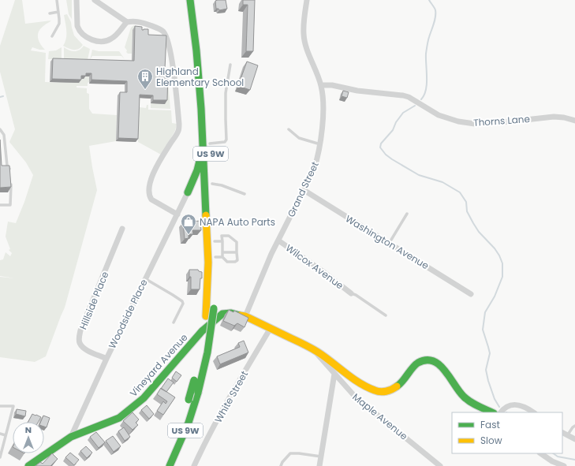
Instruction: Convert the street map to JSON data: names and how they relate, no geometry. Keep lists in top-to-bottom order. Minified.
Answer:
{"streets":{"main road":["US 9W","Vineyard Avenue"],"street":["Thorns Lane","Grand Street","Washington Avenue","Wilcox Avenue","Hillside Place","Woodside Place","White Street","Maple Avenue"]},"crossings":[["Thorns Lane","Grand Street"],["Grand Street","Washington Avenue"],["Grand Street","Wilcox Avenue"],["Grand Street","Vineyard Avenue"],["Hillside Place","Woodside Place"],["Woodside Place","Vineyard Avenue"],["Vineyard Avenue","White Street"],["Vineyard Avenue","Maple Avenue"]],"places":{"building":["Highland Elementary School"],"shop":["NAPA Auto Parts"]},"legend":["Fast","Slow"],"north":"top"}
